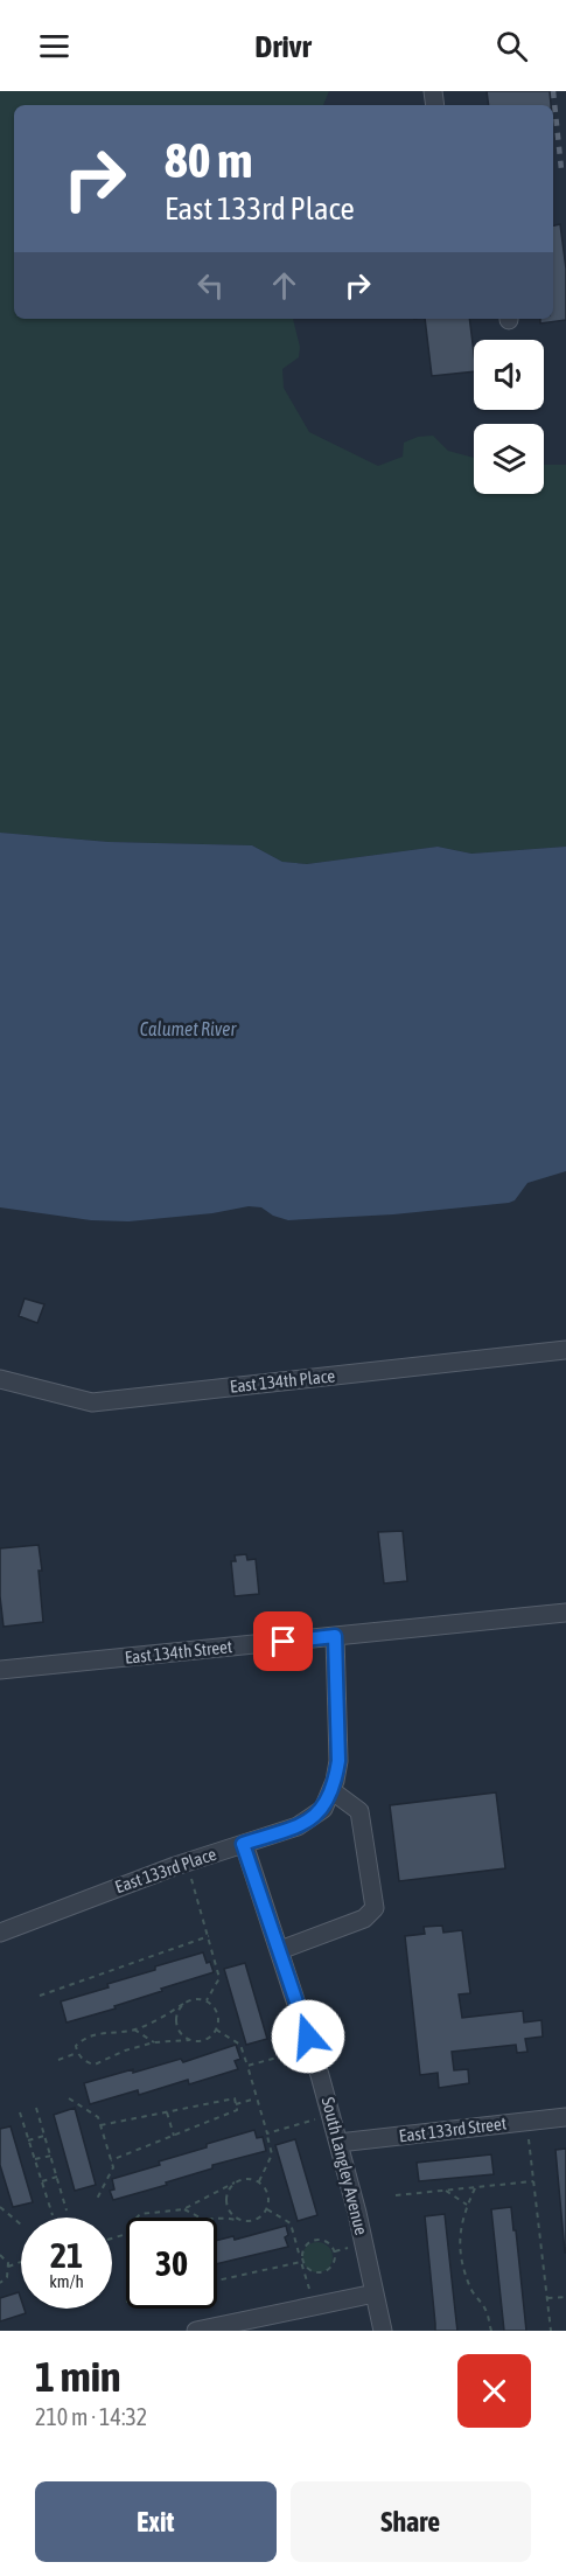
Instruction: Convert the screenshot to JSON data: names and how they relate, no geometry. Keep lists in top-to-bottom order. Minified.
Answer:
{"streets":{"street":["East 134th Place","East 134th Street","East 133rd Place","East 133rd Street","South Langley Avenue"]},"crossings":[["East 134th Street","East 133rd Place"],["East 133rd Place","South Langley Avenue"],["East 133rd Street","South Langley Avenue"]],"water":["Calumet River"],"page":{"header":"Drivr","turn":["80 m","East 133rd Place"],"speed":"21 km/h","limit":"30","heading":["1 min","210 m · 14:32"],"buttons":["Exit","Share"]}}
